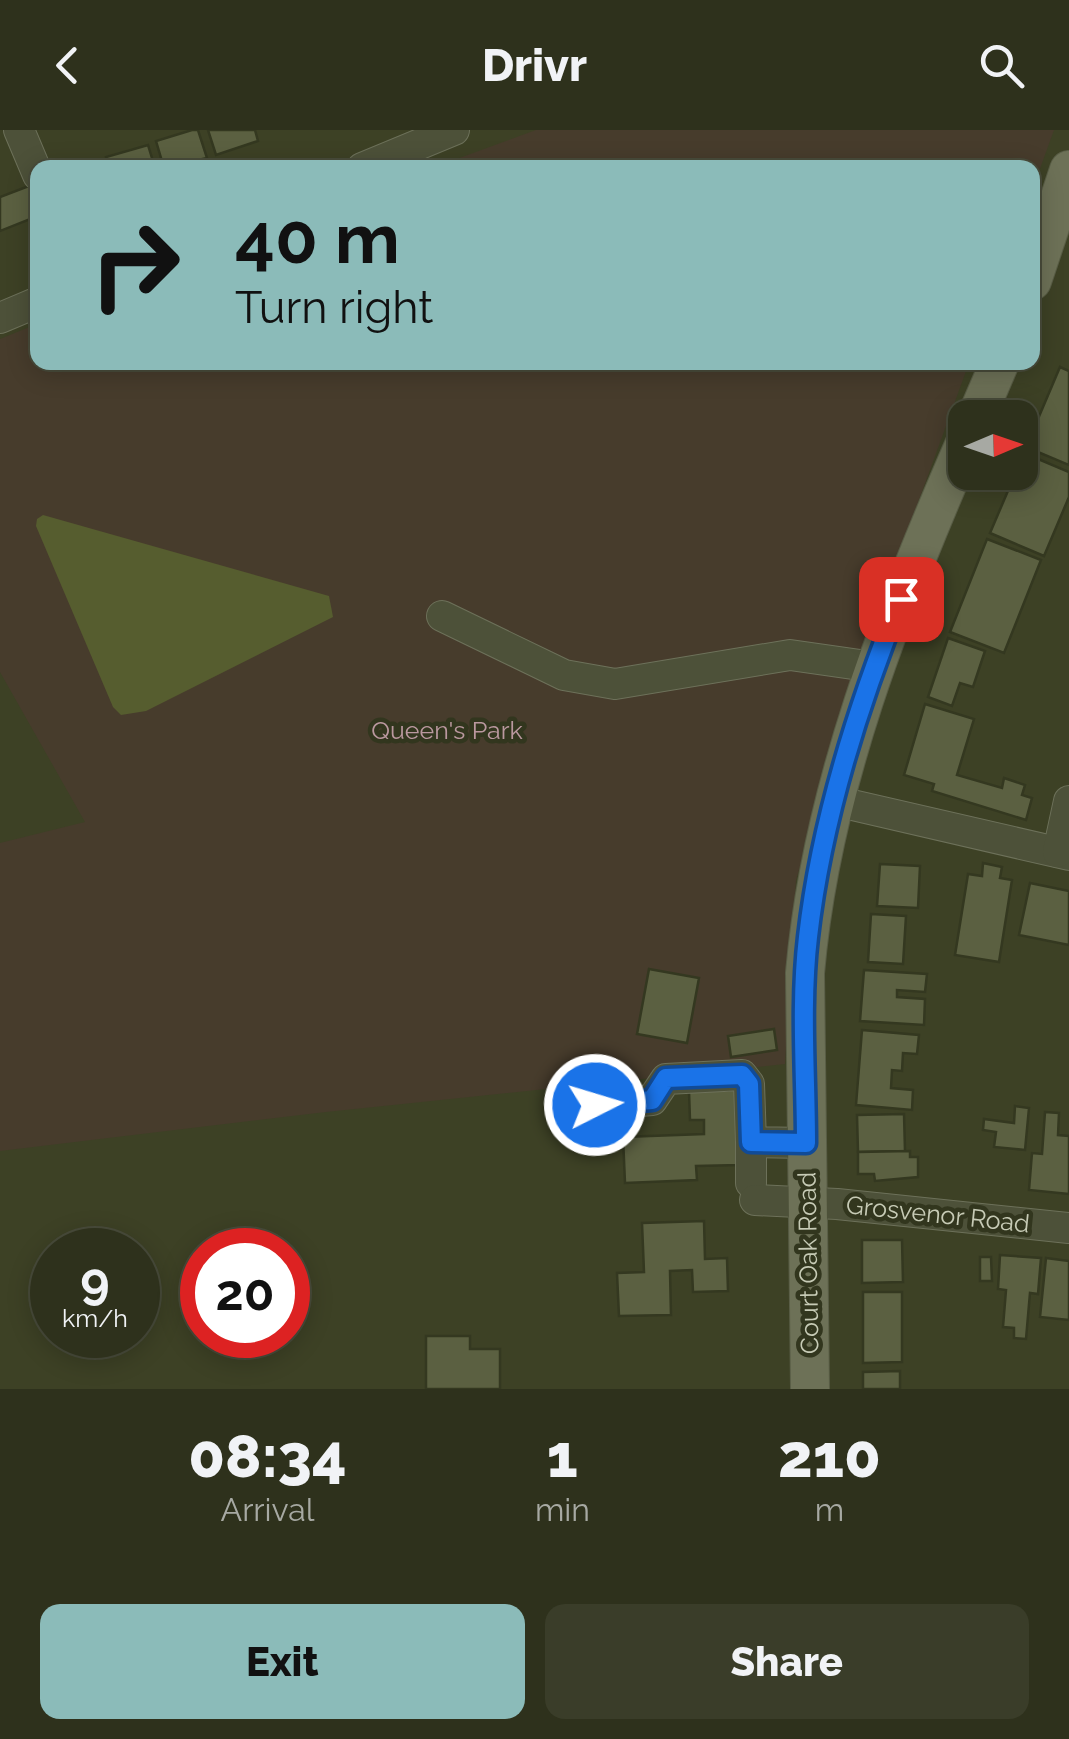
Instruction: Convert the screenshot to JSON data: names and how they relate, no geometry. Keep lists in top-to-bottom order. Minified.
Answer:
{"streets":{"main road":["Court Oak Road"],"street":["Grosvenor Road"]},"crossings":[["Grosvenor Road","Court Oak Road"]],"parks":["Queen's Park"],"north":"right","page":{"header":"Drivr","turn":["40 m","Turn right"],"speed":"9 km/h","limit":"20","eta":["08:34","Arrival","1","min","210","m"],"buttons":["Exit","Share"]}}
